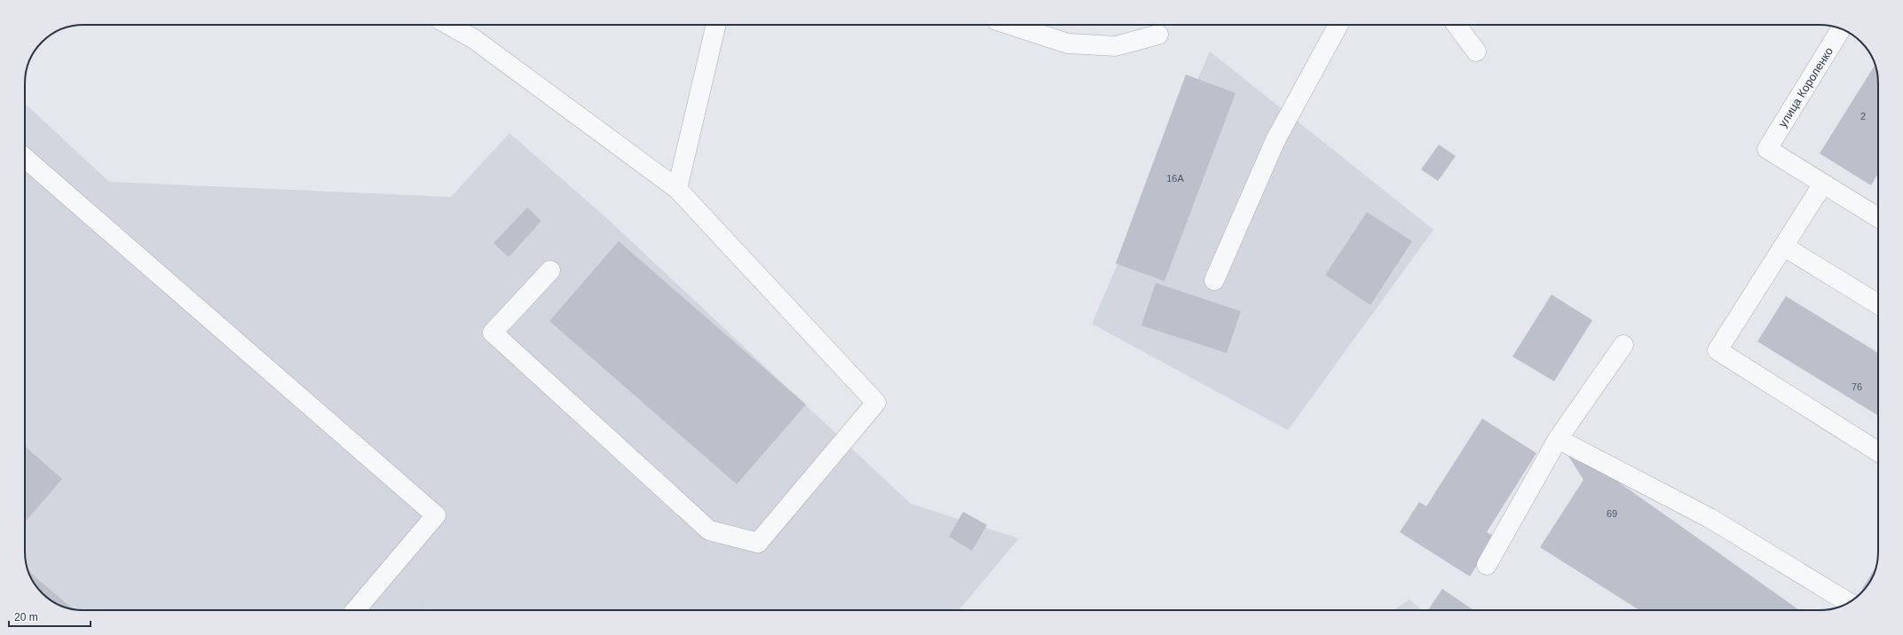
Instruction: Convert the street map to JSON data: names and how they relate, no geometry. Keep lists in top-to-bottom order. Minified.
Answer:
{"streets":{"street":["улица Короленко"]},"house_numbers":["2","16А","76","69"],"scale_bar":"20 m"}
